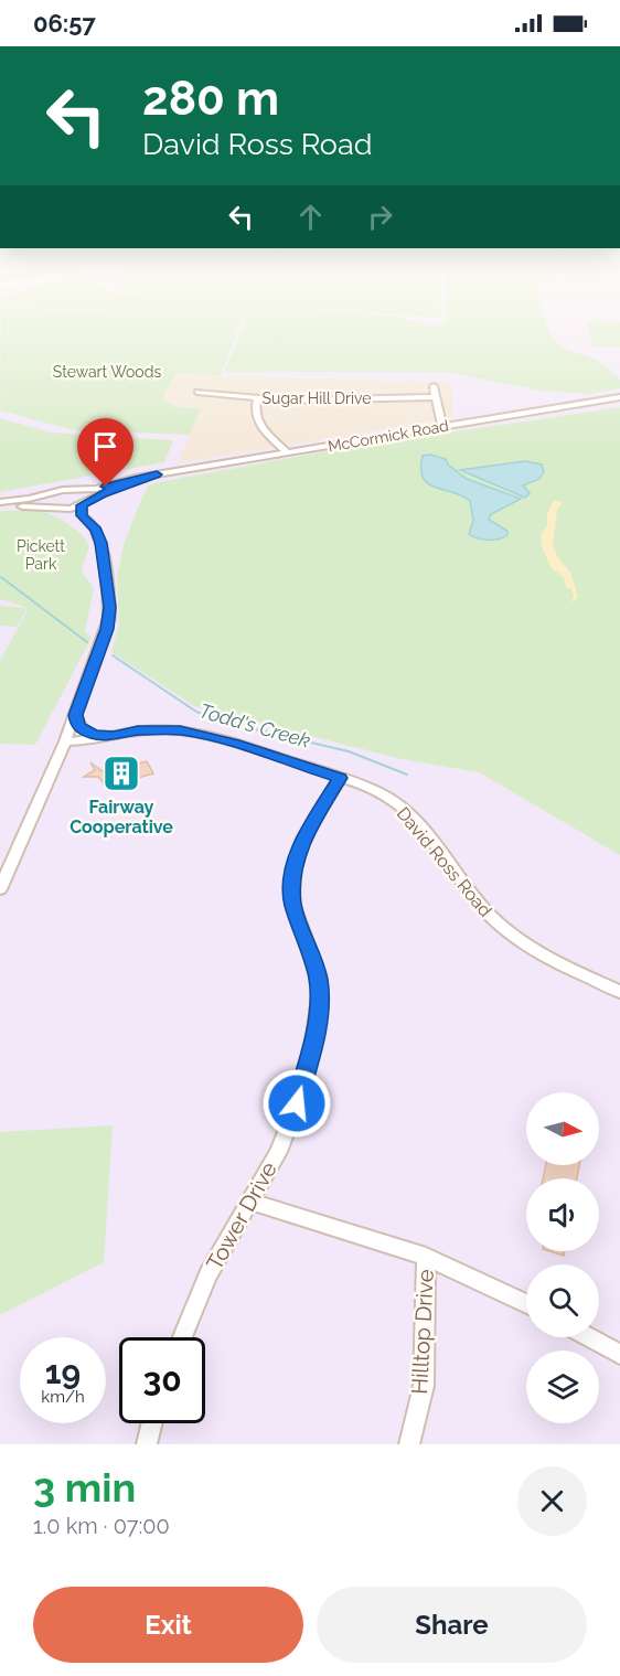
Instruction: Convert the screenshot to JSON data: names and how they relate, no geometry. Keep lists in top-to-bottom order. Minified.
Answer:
{"streets":{"street":["Sugar Hill Drive","McCormick Road","David Ross Road","Tower Drive","Hilltop Drive"]},"crossings":[["David Ross Road","Tower Drive"],["Tower Drive","Hilltop Drive"]],"water":["Todd's Creek"],"parks":["Stewart Woods","Pickett Park"],"places":{"building":["Fairway Cooperative"]},"north":"right","page":{"status":"06:57","turn":["280 m","David Ross Road"],"speed":"19 km/h","limit":"30","heading":["3 min","1.0 km · 07:00"],"buttons":["Exit","Share"]}}
